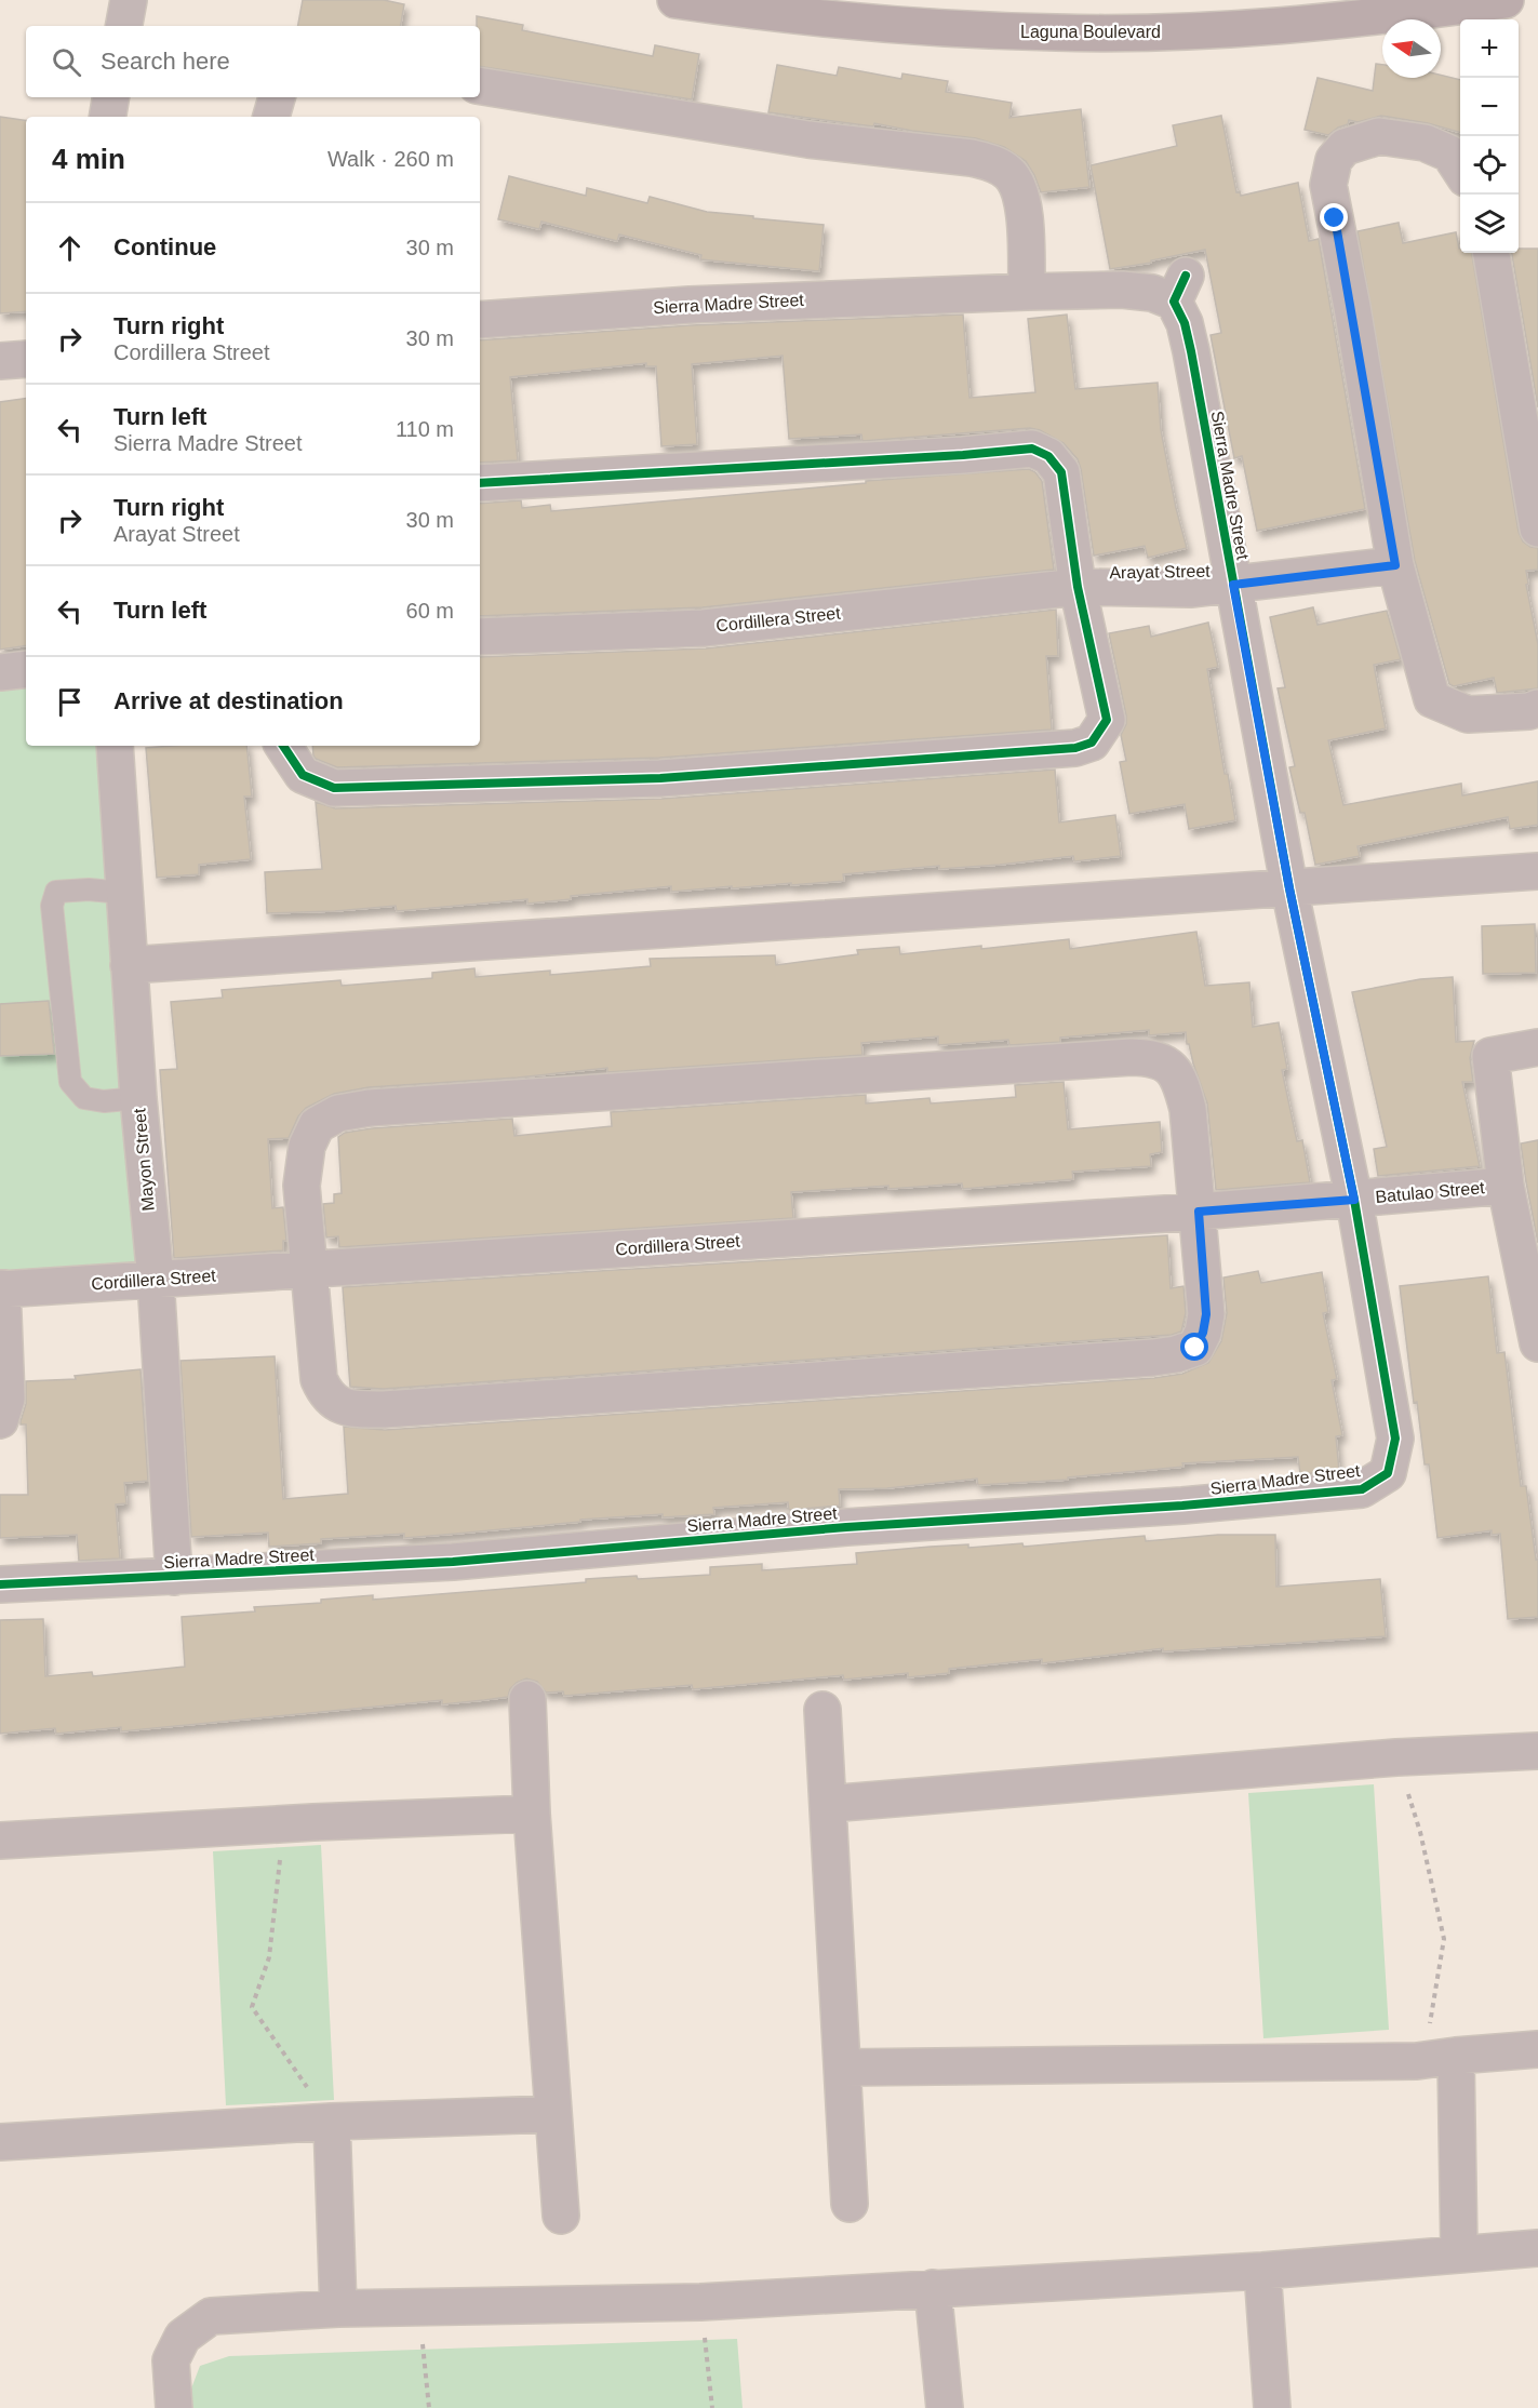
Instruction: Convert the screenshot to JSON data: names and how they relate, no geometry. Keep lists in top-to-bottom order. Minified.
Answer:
{"streets":{"main road":["Laguna Boulevard"],"street":["Sierra Madre Street","Arayat Street","Cordillera Street","Mayon Street","Batulao Street"]},"crossings":[["Sierra Madre Street","Arayat Street"],["Sierra Madre Street","Cordillera Street"],["Sierra Madre Street","Mayon Street"],["Sierra Madre Street","Batulao Street"],["Arayat Street","Cordillera Street"],["Cordillera Street","Mayon Street"],["Cordillera Street","Batulao Street"]],"north":"left","page":{"map_buttons":["+","−"],"search":"Search here","heading":["4 min","Walk · 260 m"],"list":[["Continue","30 m"],["Turn right","Cordillera Street","30 m"],["Turn left","Sierra Madre Street","110 m"],["Turn right","Arayat Street","30 m"],["Turn left","60 m"],"Arrive at destination"]}}
